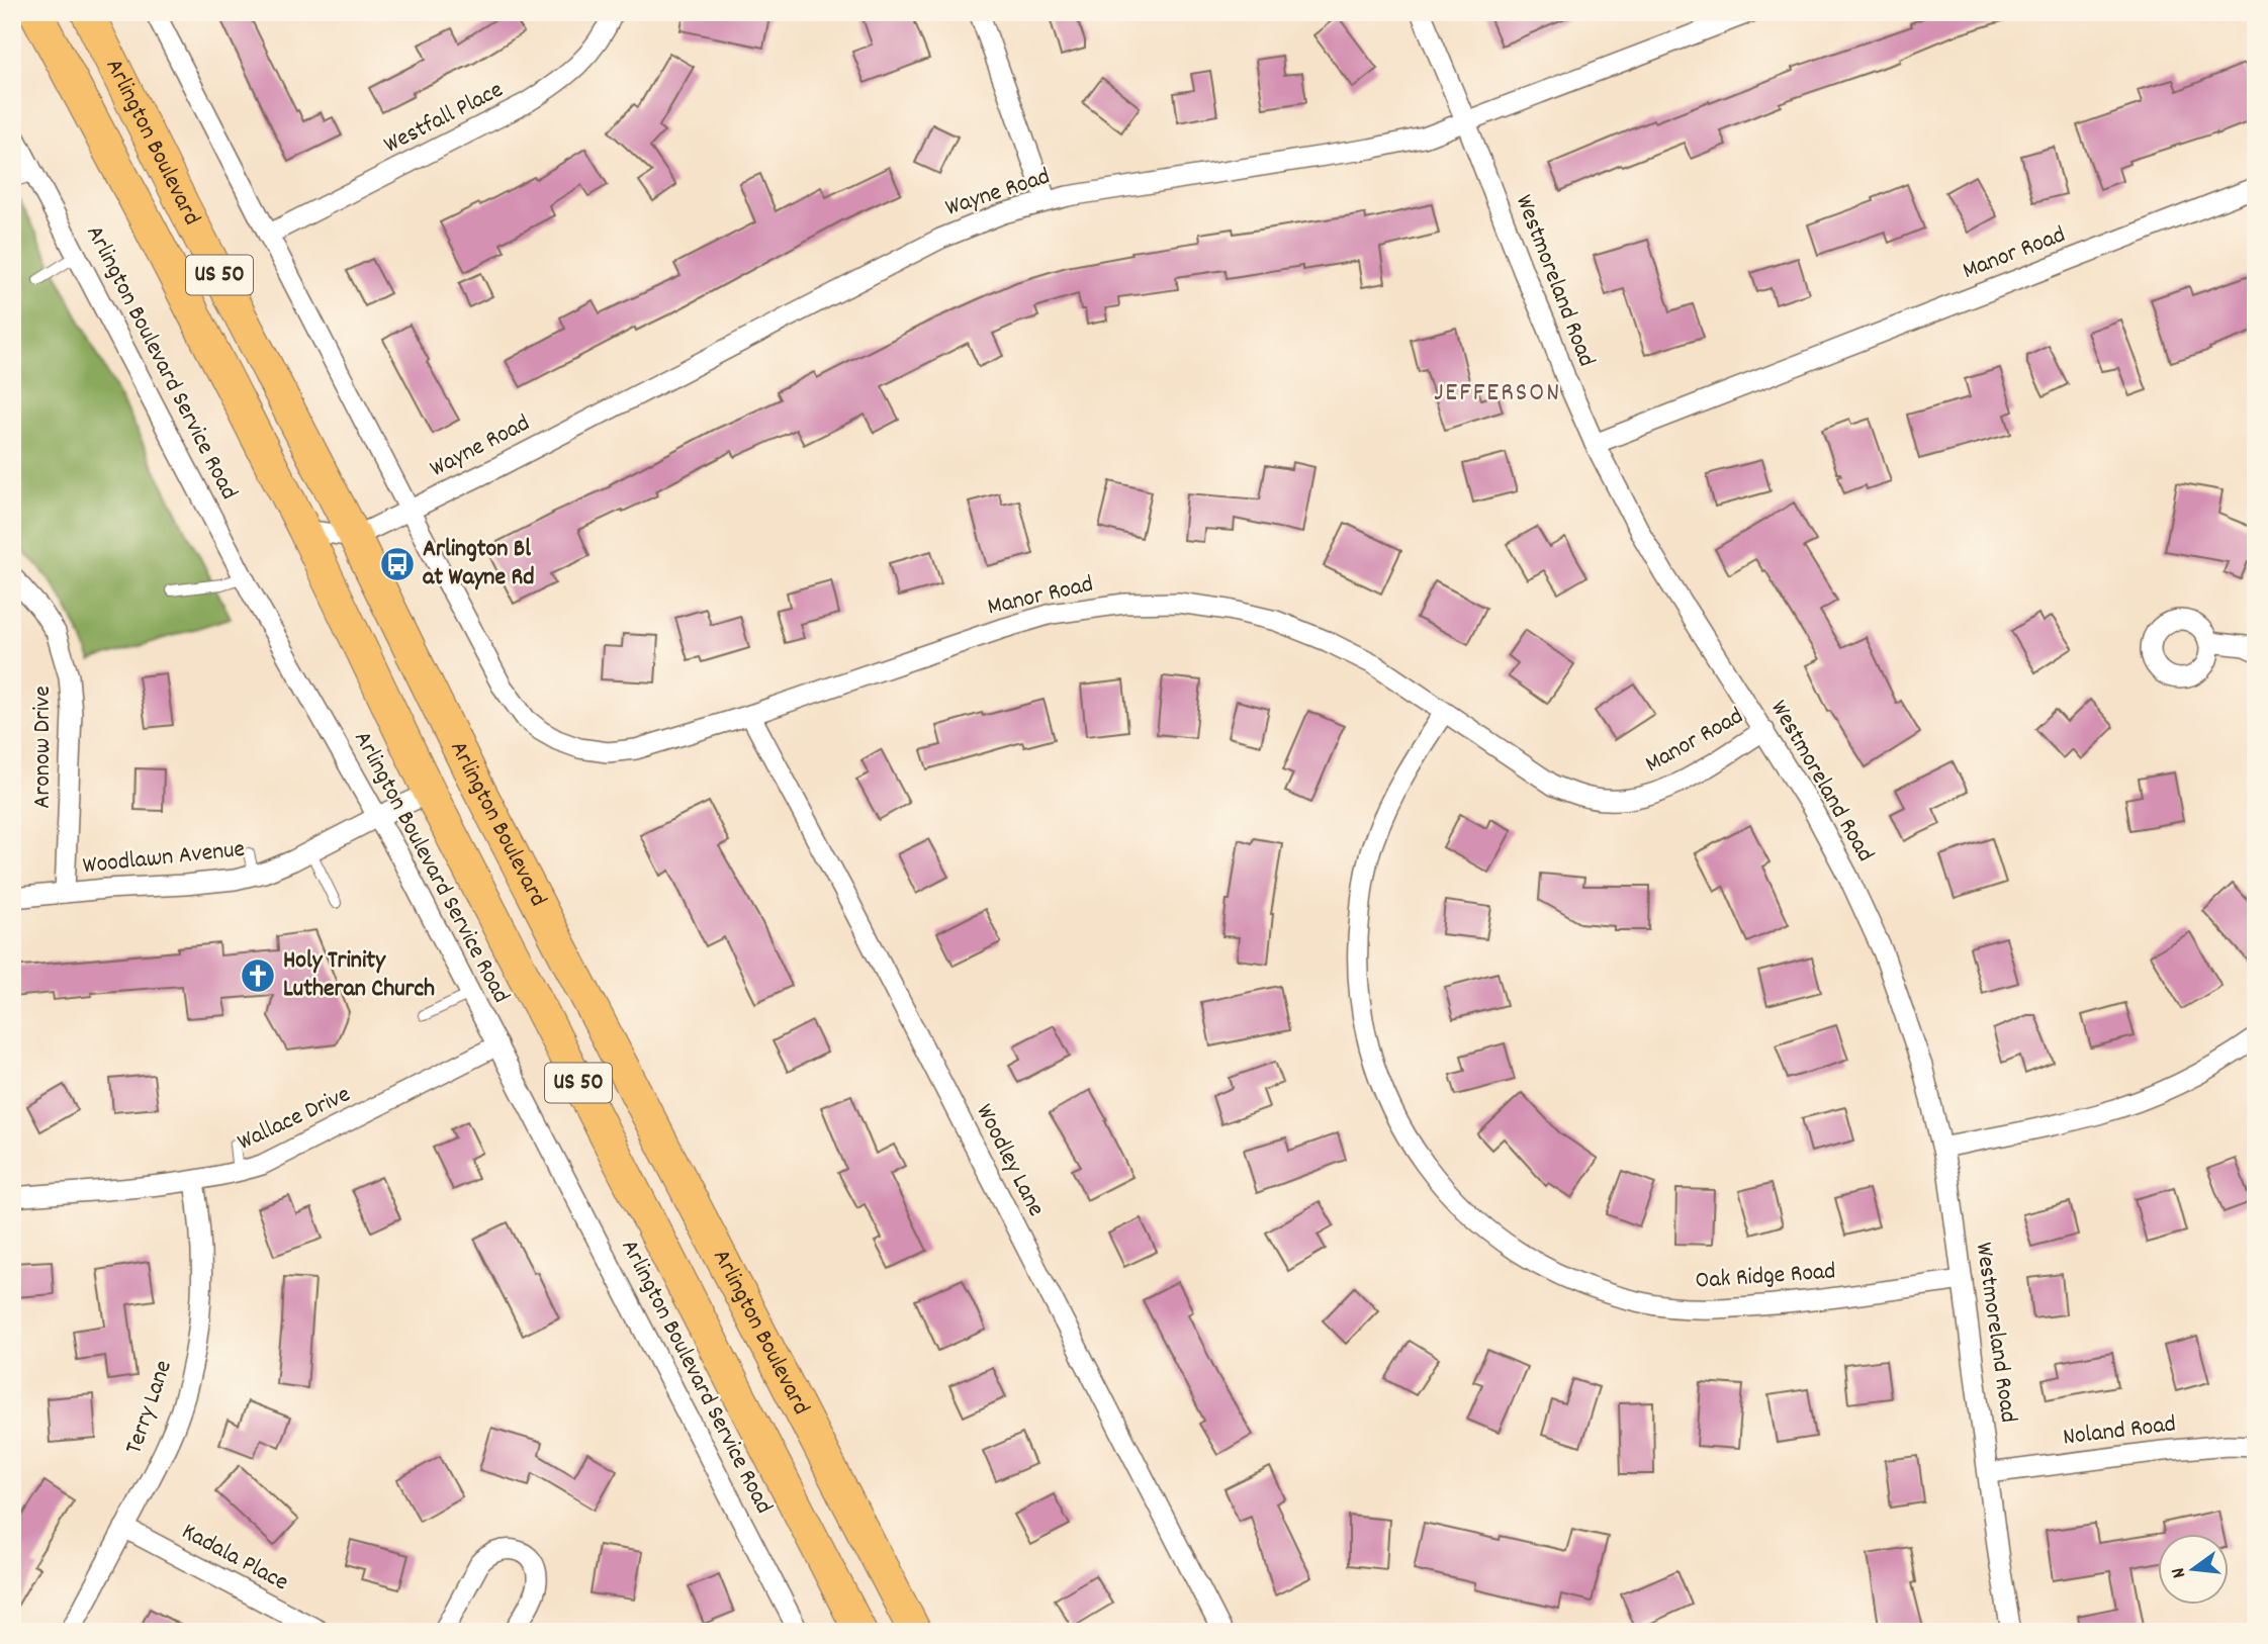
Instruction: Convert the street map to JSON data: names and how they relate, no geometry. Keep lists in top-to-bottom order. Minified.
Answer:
{"streets":{"highway":["Arlington Boulevard","US 50"],"street":["Westfall Place","Wayne Road","Manor Road","Westmoreland Road","Arlington Boulevard Service Road","Aronow Drive","Woodlawn Avenue","Wallace Drive","Woodley Lane","Oak Ridge Road","Terry Lane","Noland Road","Kadala Place"]},"crossings":[["Arlington Boulevard","Wayne Road"],["Arlington Boulevard","Woodlawn Avenue"],["Wayne Road","Manor Road"],["Wayne Road","Westmoreland Road"],["Manor Road","Westmoreland Road"],["Manor Road","Woodley Lane"],["Manor Road","Oak Ridge Road"],["Westmoreland Road","Oak Ridge Road"],["Westmoreland Road","Noland Road"],["Arlington Boulevard Service Road","Woodlawn Avenue"],["Arlington Boulevard Service Road","Wallace Drive"],["Aronow Drive","Woodlawn Avenue"],["Wallace Drive","Terry Lane"],["Terry Lane","Kadala Place"]],"districts":["JEFFERSON"],"places":{"bus stop":["Arlington Bl at Wayne Rd"],"church":["Holy Trinity Lutheran Church"]},"north":"left"}
